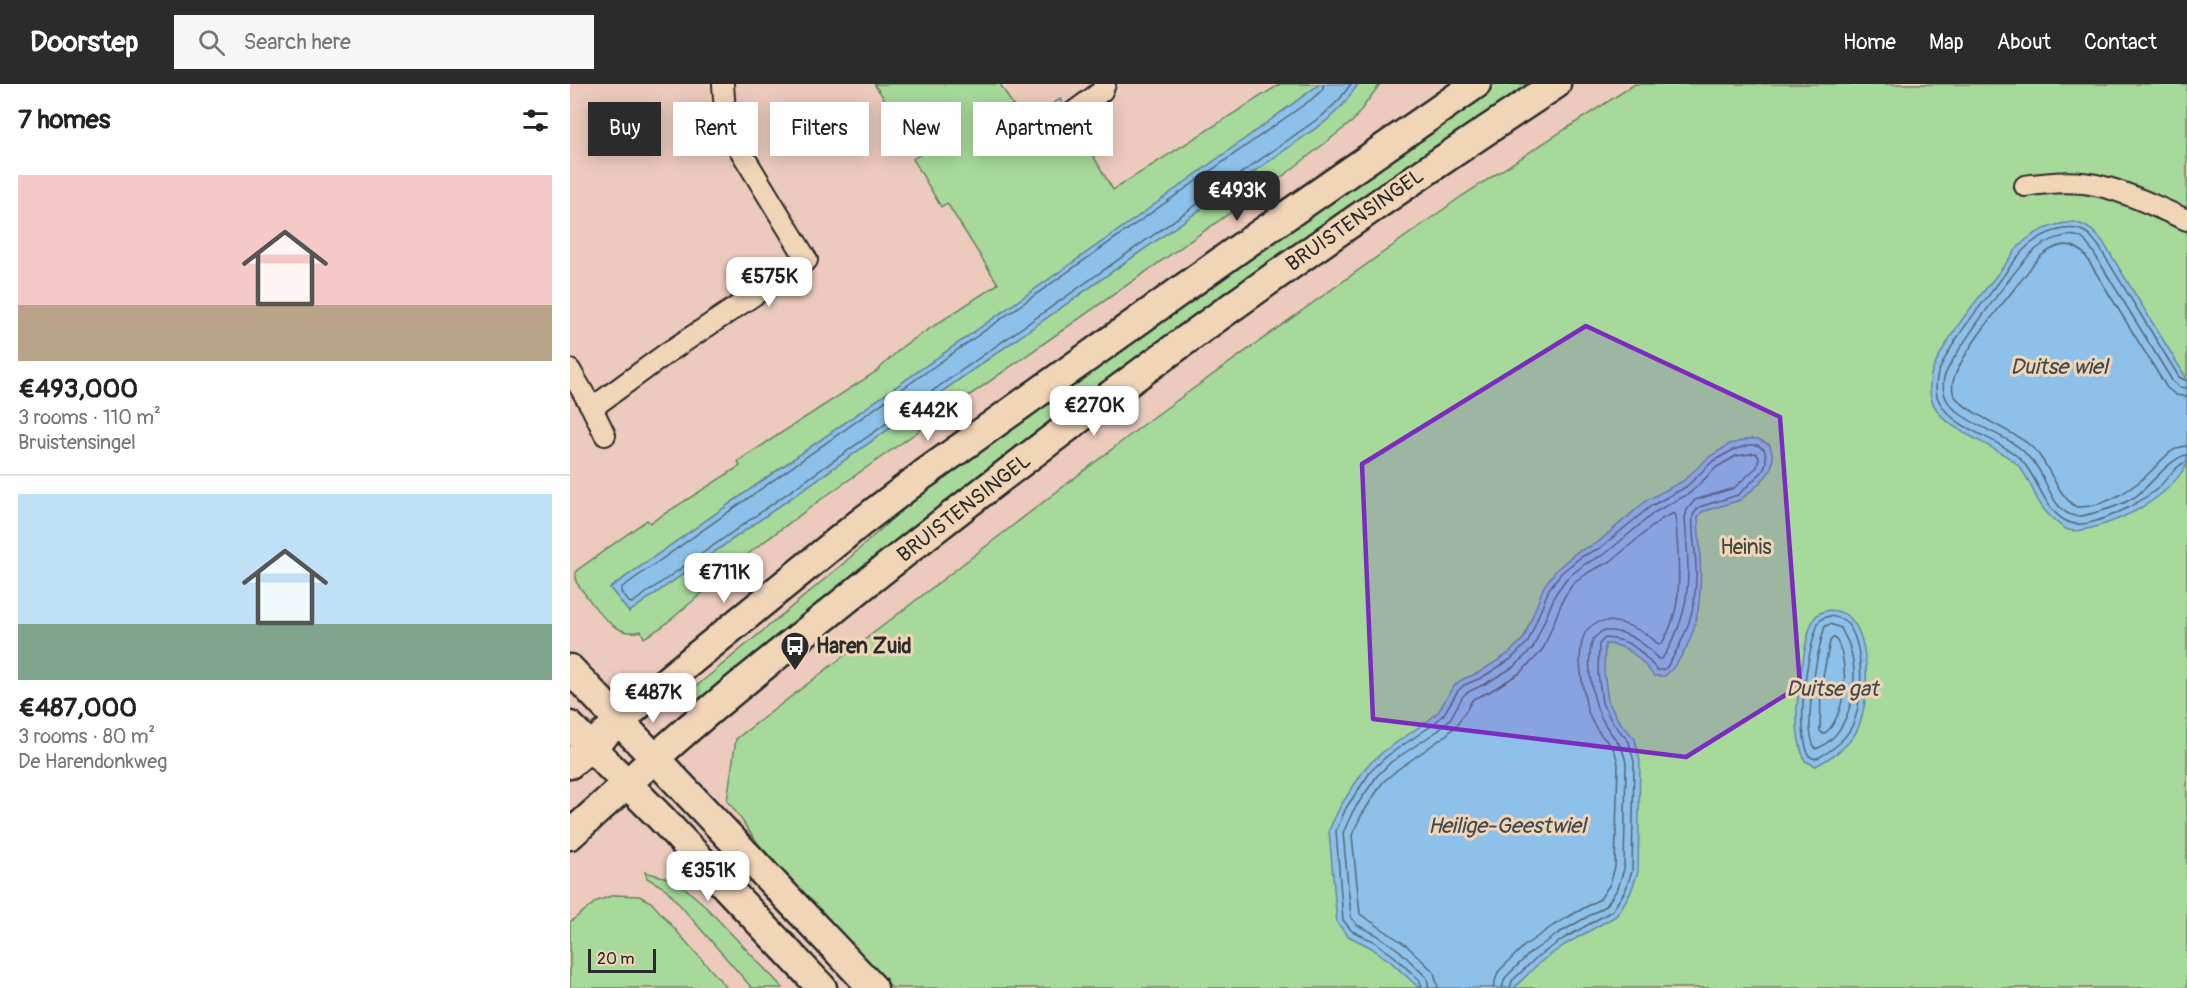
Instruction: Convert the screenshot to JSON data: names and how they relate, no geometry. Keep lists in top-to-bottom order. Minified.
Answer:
{"streets":{"main road":["BRUISTENSINGEL"]},"water":["Duitse wiel","Duitse gat","Heilige-Geestwiel"],"parks":["Heinis"],"places":{"bus stop":["Haren Zuid"]},"scale_bar":"20 m","page":{"header":"Doorstep","search":"Search here","nav":["Home","Map","About","Contact"],"heading":"7 homes","chip":["Buy","Rent","Filters","New","Apartment"],"list":[{"name":"€493,000","note":"3 rooms · 110 m² · Bruistensingel"},{"name":"€487,000","note":"3 rooms · 80 m² · De Harendonkweg"}],"price":["€493K","€575K","€270K","€442K","€711K","€487K","€351K"],"scale":"20 m"}}
